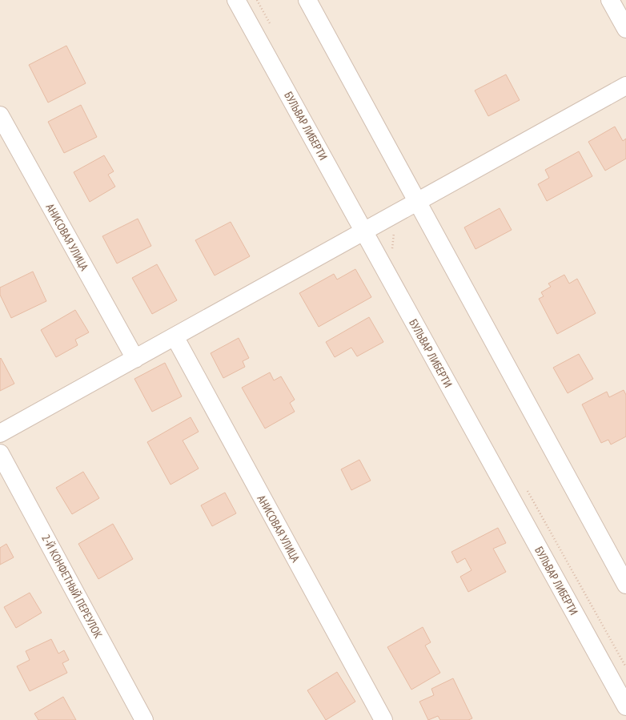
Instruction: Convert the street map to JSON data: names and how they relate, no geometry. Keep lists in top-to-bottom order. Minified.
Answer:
{"streets":{"street":["БУЛЬВАР ЛИБЕРТИ","АНИСОВАЯ УЛИЦА","2-Й КОНФЕТНЫЙ ПЕРЕУЛОК"]}}
